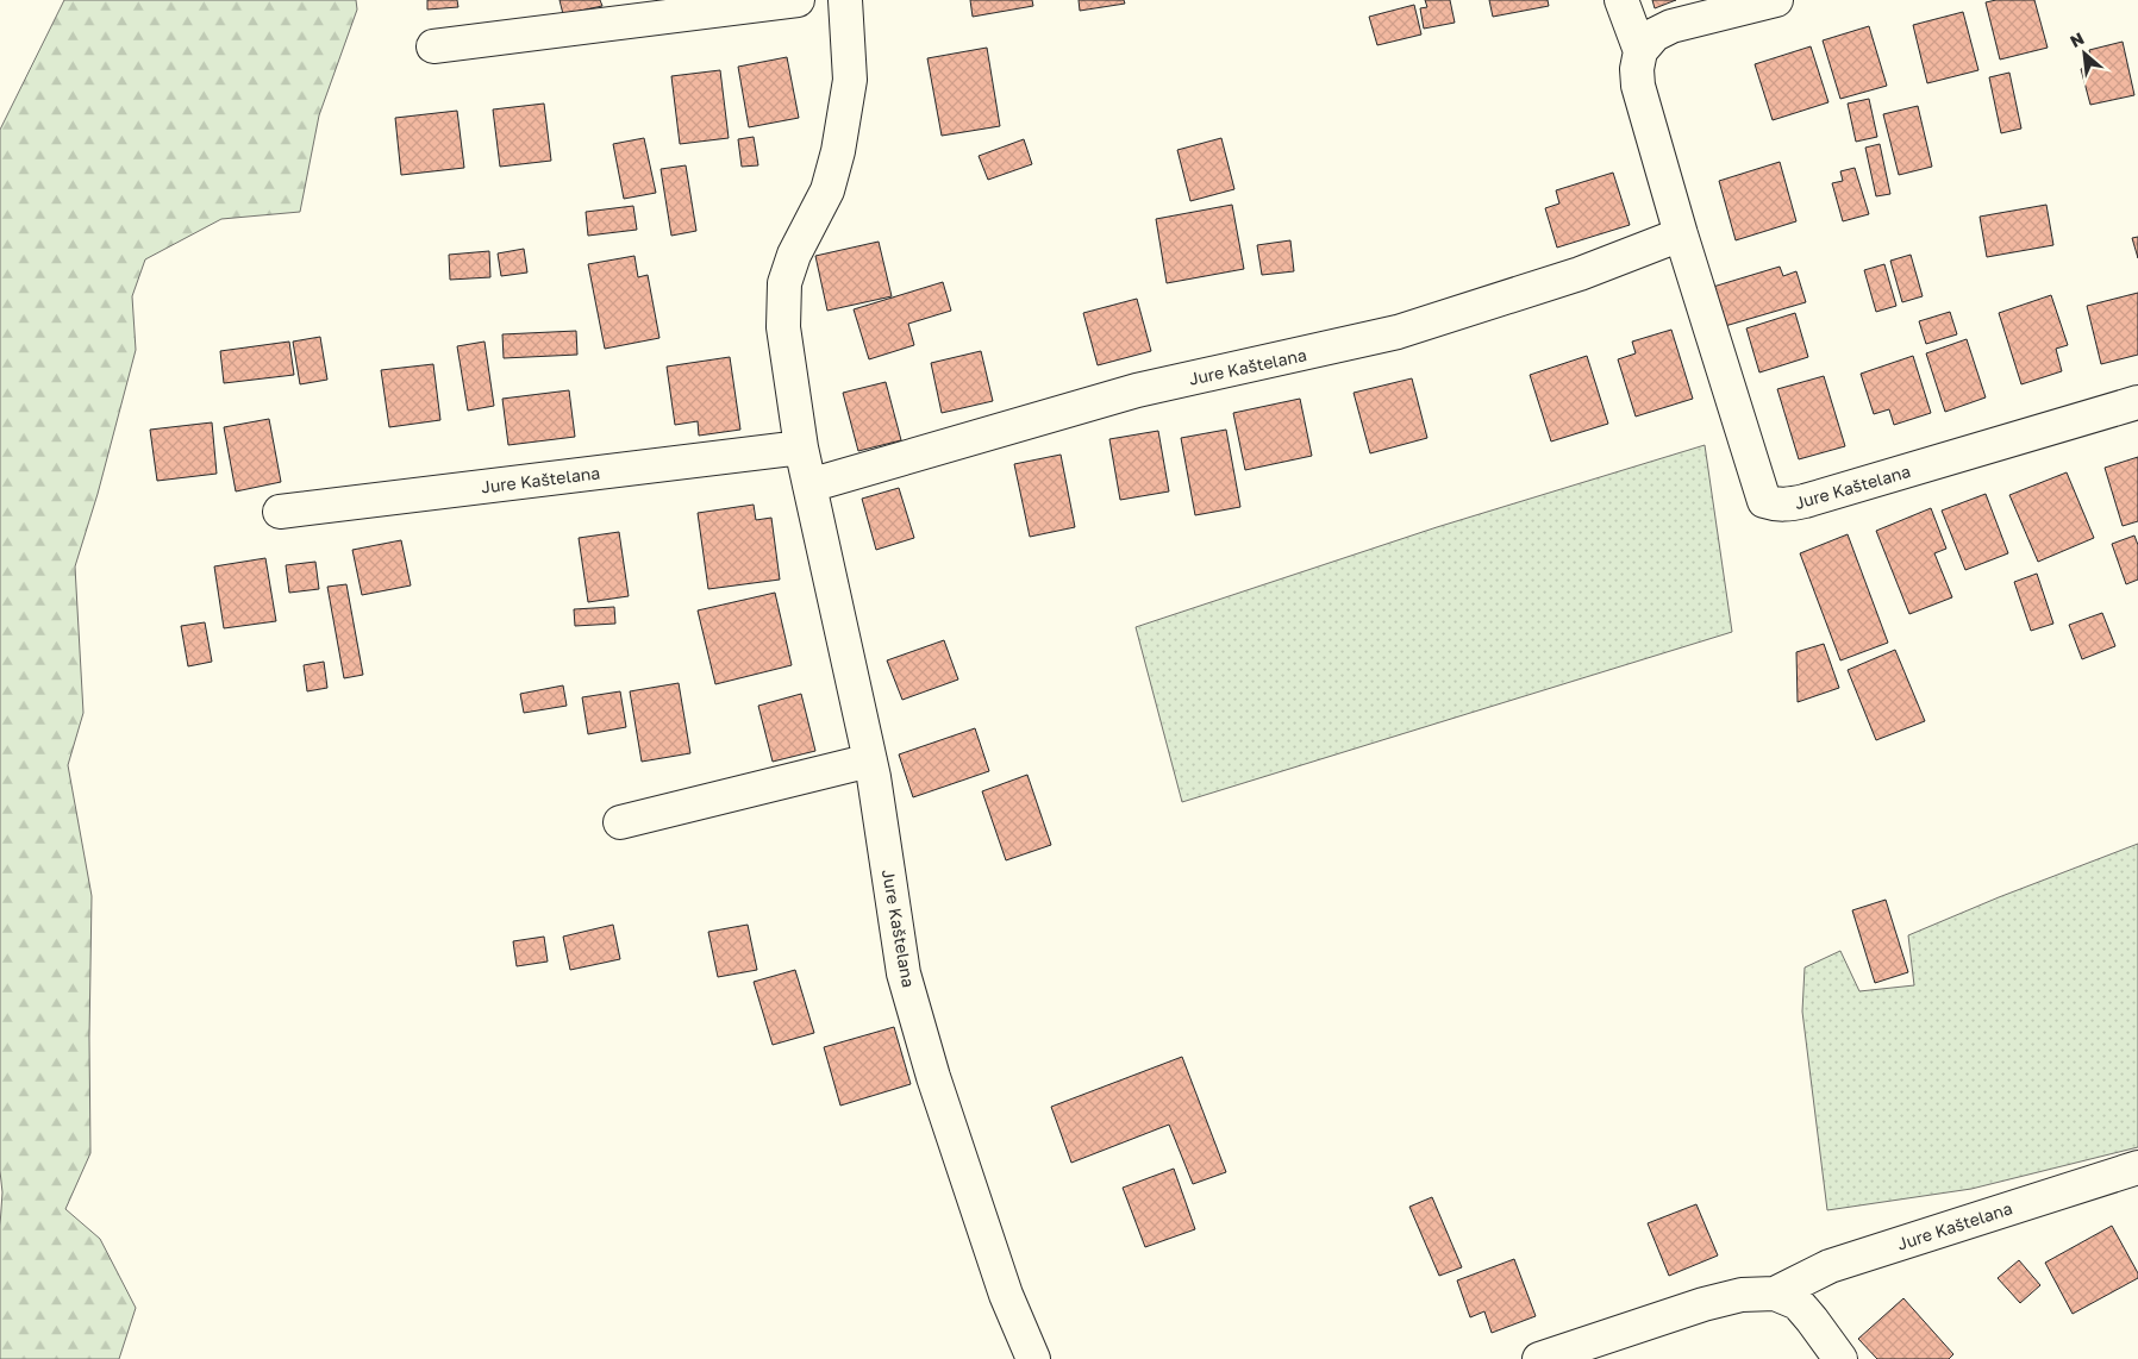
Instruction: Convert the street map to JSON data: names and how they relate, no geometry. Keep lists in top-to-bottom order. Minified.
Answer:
{"streets":{"street":["Jure Kaštelana"]},"north":"top left"}
